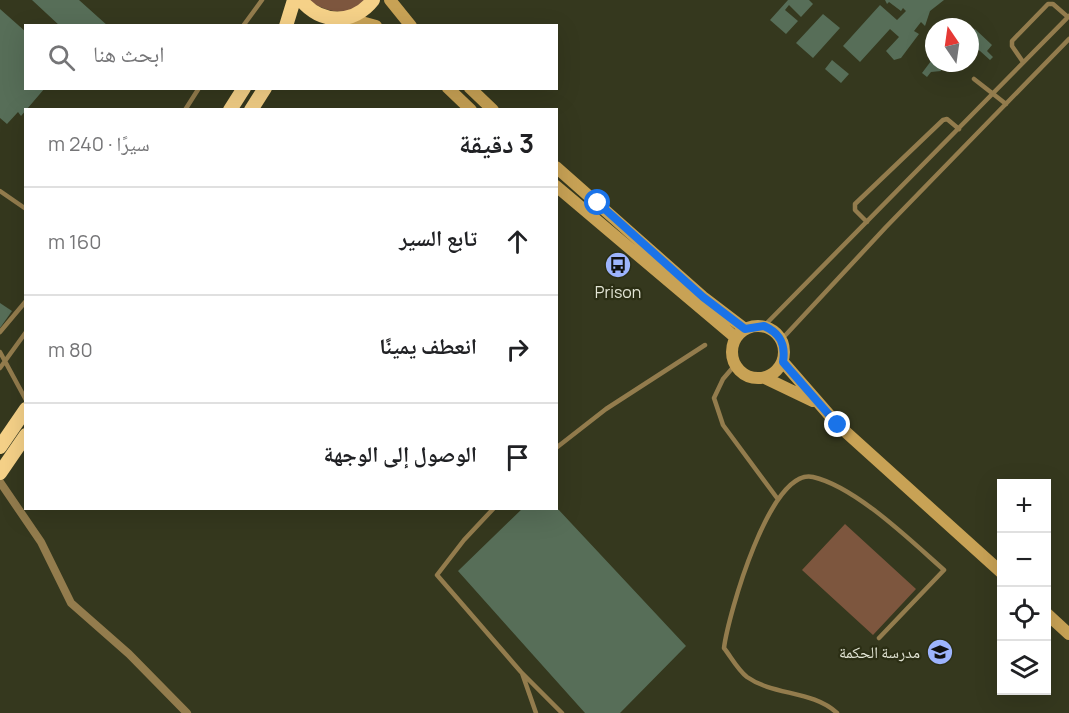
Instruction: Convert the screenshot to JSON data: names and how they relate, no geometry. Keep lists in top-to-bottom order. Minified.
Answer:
{"places":{"bus stop":["Prison"],"school or university":["مدرسة الحكمة"]},"north":"top","page":{"search":"ابحث هنا","heading":["3 دقيقة","سيرًا · 240 m"],"list":[["تابع السير","160 m"],["انعطف يمينًا","80 m"],"الوصول إلى الوجهة"],"map_buttons":["+","−"]}}
